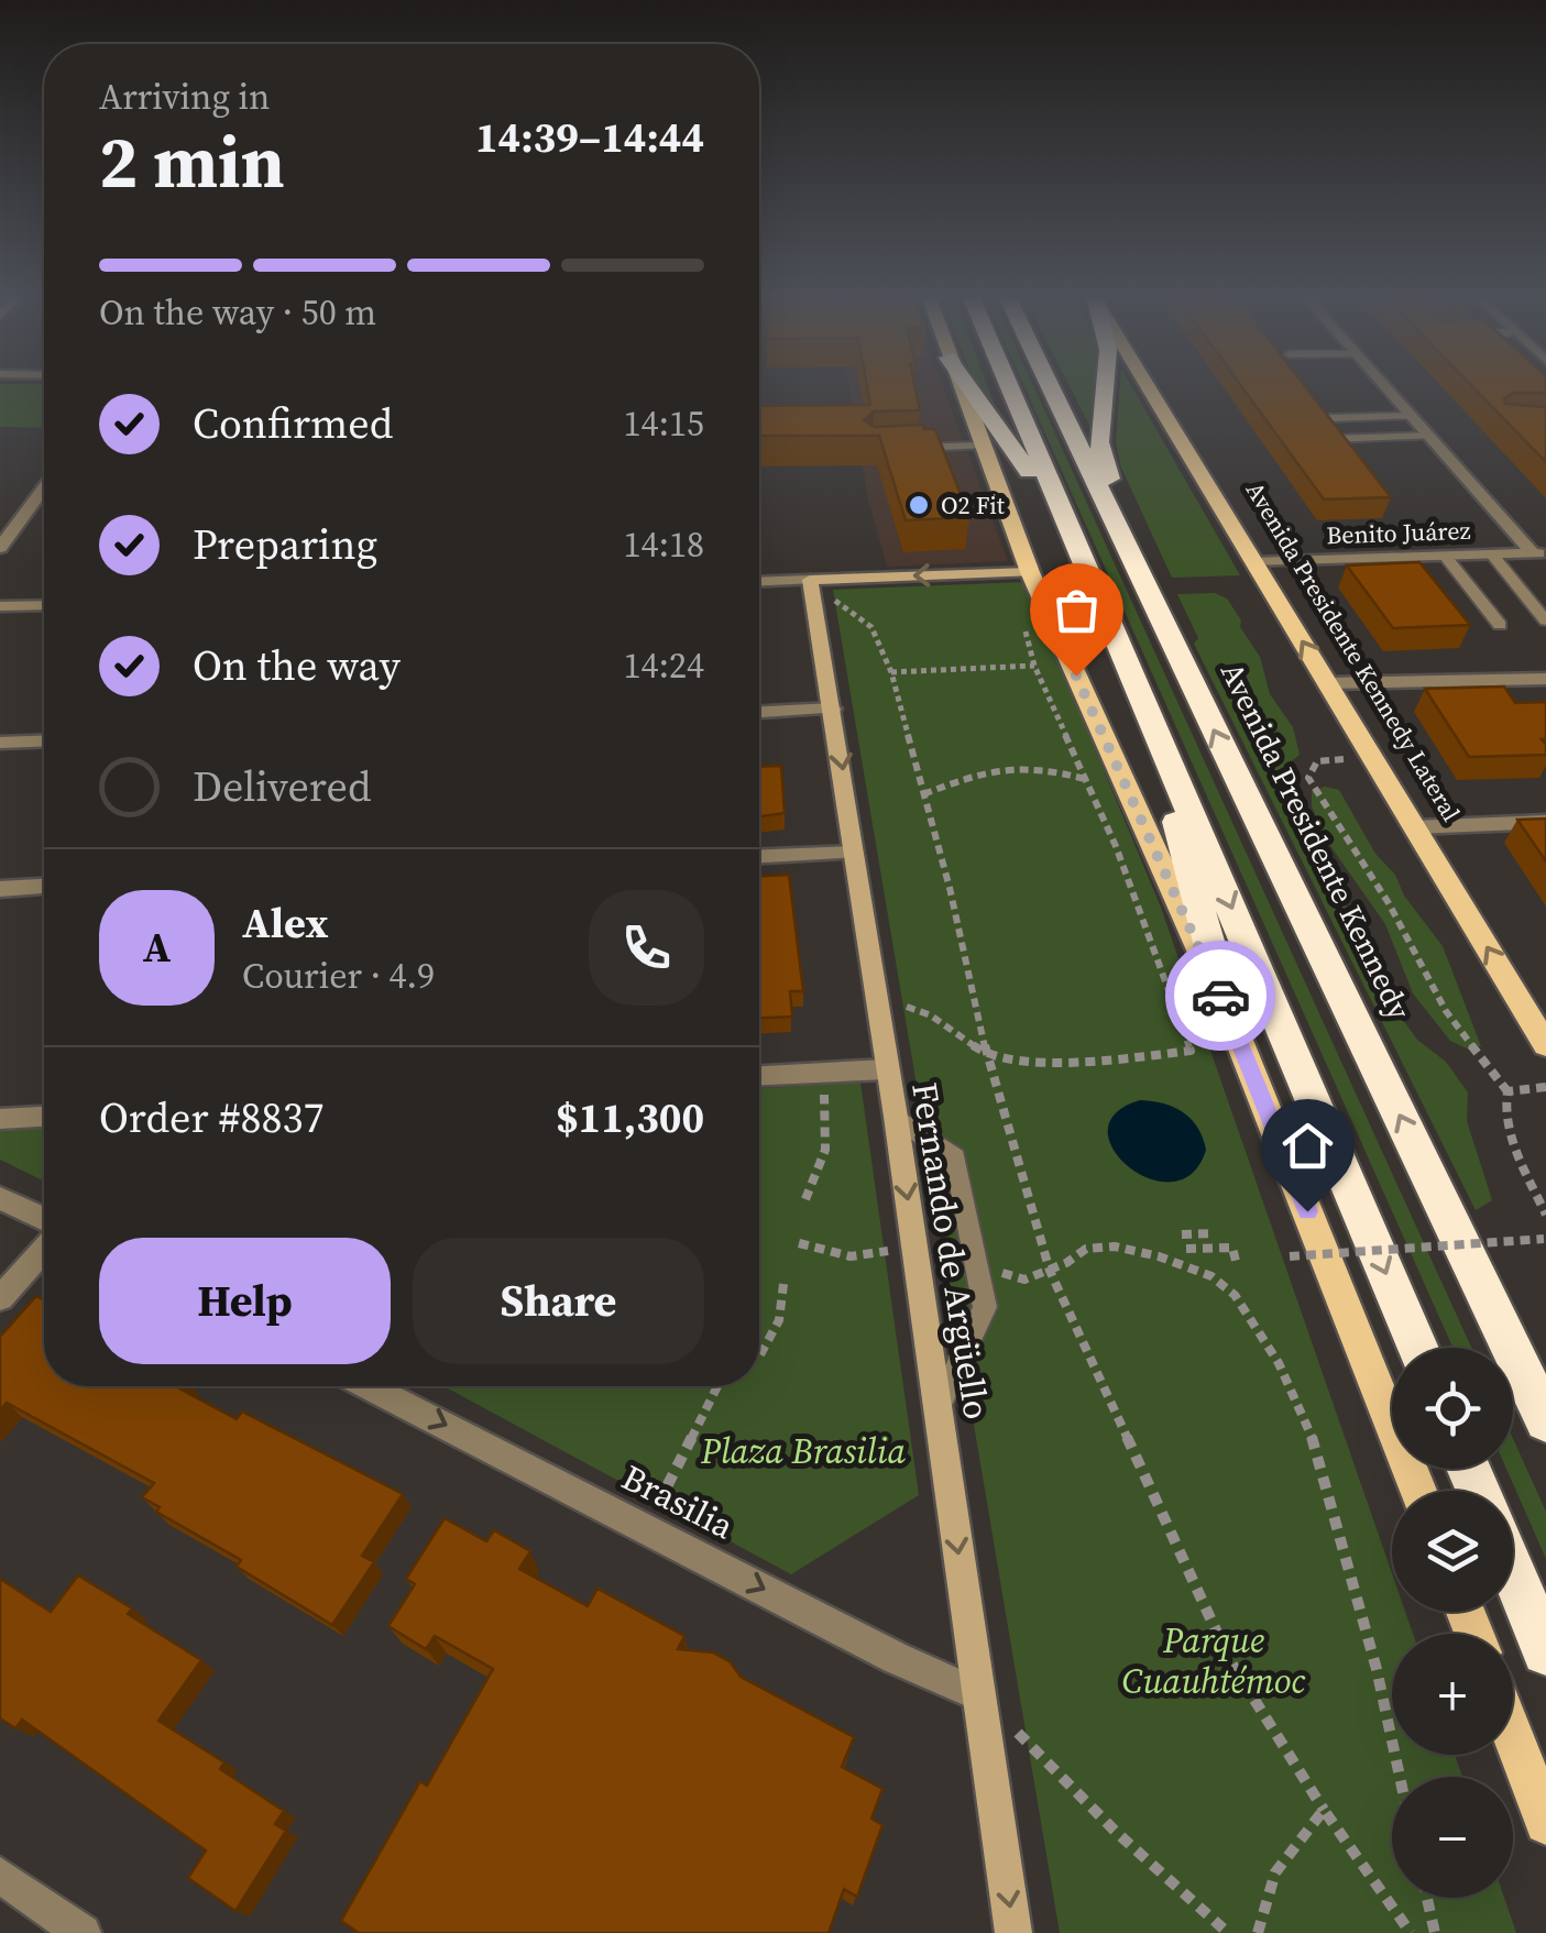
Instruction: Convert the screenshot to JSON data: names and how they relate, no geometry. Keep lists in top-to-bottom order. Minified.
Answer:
{"streets":{"highway":["Avenida Presidente Kennedy"],"main road":["Avenida Presidente Kennedy Lateral"],"street":["Benito Juárez","Fernando de Argüello","Brasilia"]},"crossings":[["Benito Juárez","Avenida Presidente Kennedy Lateral"],["Fernando de Argüello","Brasilia"]],"one_way":["Fernando de Argüello","Brasilia"],"parks":["Plaza Brasilia","Parque Cuauhtémoc"],"places":["O2 Fit"],"page":{"heading":["2 min","Arriving in","14:39–14:44"],"panel":["Alex","Courier · 4.9","Order #8837","$11,300"],"bar":"On the way · 50 m","list":[["Confirmed","14:15"],["Preparing","14:18"],["On the way","14:24"],"Delivered"],"round":"A","buttons":["Help","Share"],"map_buttons":["+","−"]}}
